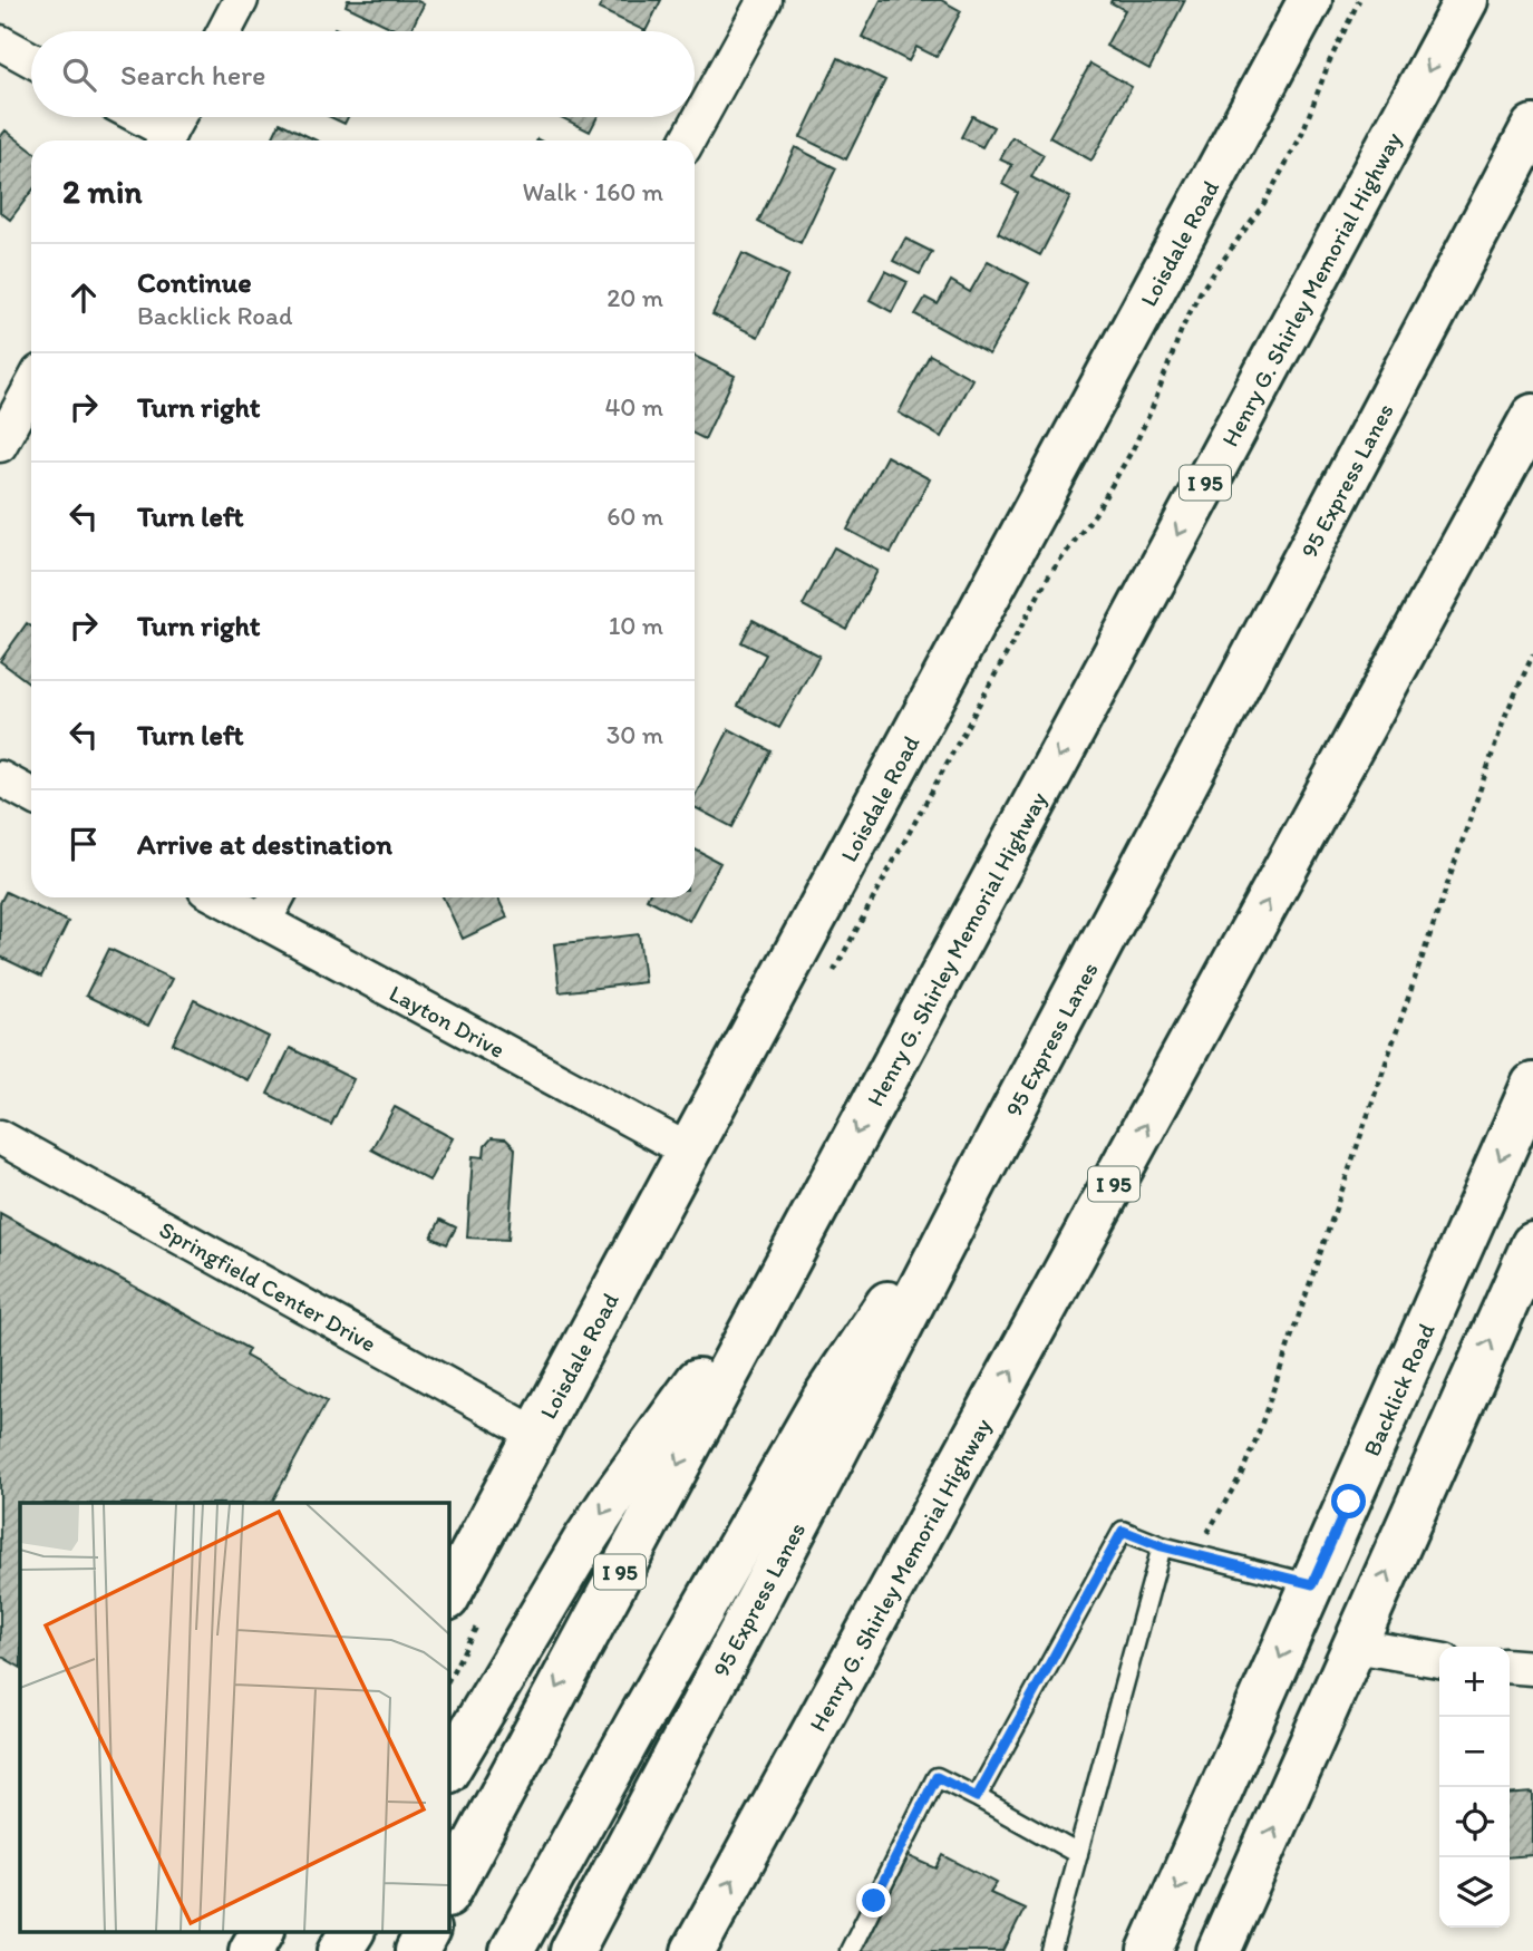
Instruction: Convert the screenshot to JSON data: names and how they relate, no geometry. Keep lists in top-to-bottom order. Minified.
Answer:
{"streets":{"main road":["Loisdale Road","Henry G. Shirley Memorial Highway","95 Express Lanes","I 95","Backlick Road"],"street":["Layton Drive","Springfield Center Drive"]},"crossings":[["Loisdale Road","Layton Drive"],["Loisdale Road","Springfield Center Drive"]],"page":{"search":"Search here","heading":["2 min","Walk · 160 m"],"list":[["Continue","Backlick Road","20 m"],["Turn right","40 m"],["Turn left","60 m"],["Turn right","10 m"],["Turn left","30 m"],"Arrive at destination"],"map_buttons":["+","−"]}}
